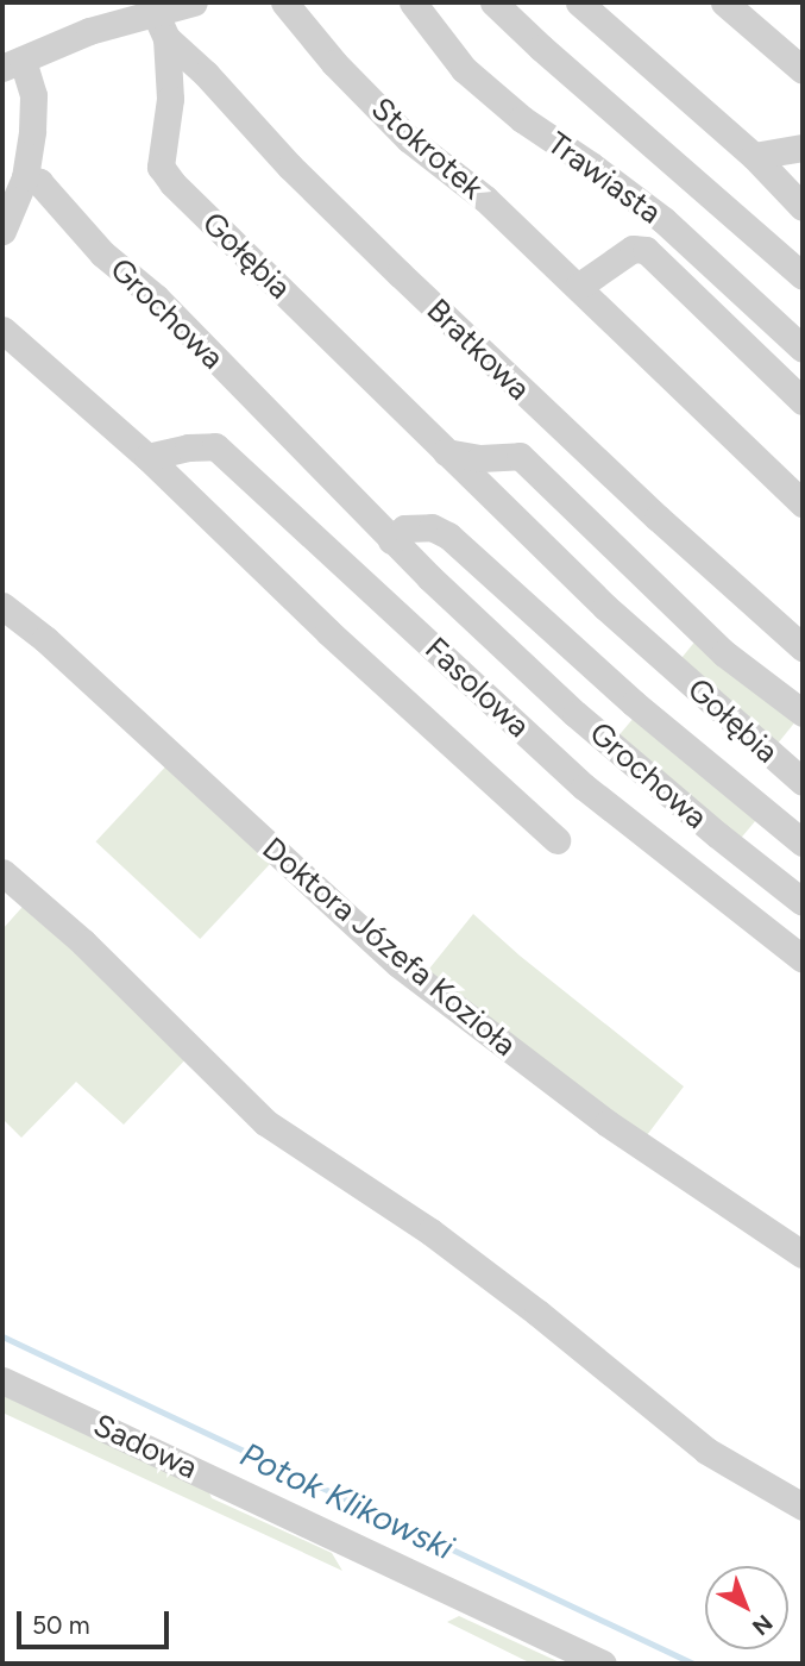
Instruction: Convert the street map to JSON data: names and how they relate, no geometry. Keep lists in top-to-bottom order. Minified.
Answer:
{"streets":{"street":["Stokrotek","Trawiasta","Gołębia","Grochowa","Bratkowa","Fasolowa","Doktora Józefa Kozioła","Sadowa"]},"crossings":[["Gołębia","Bratkowa"]],"water":["Potok Klikowski"],"scale_bar":"50 m","north":"bottom right"}
